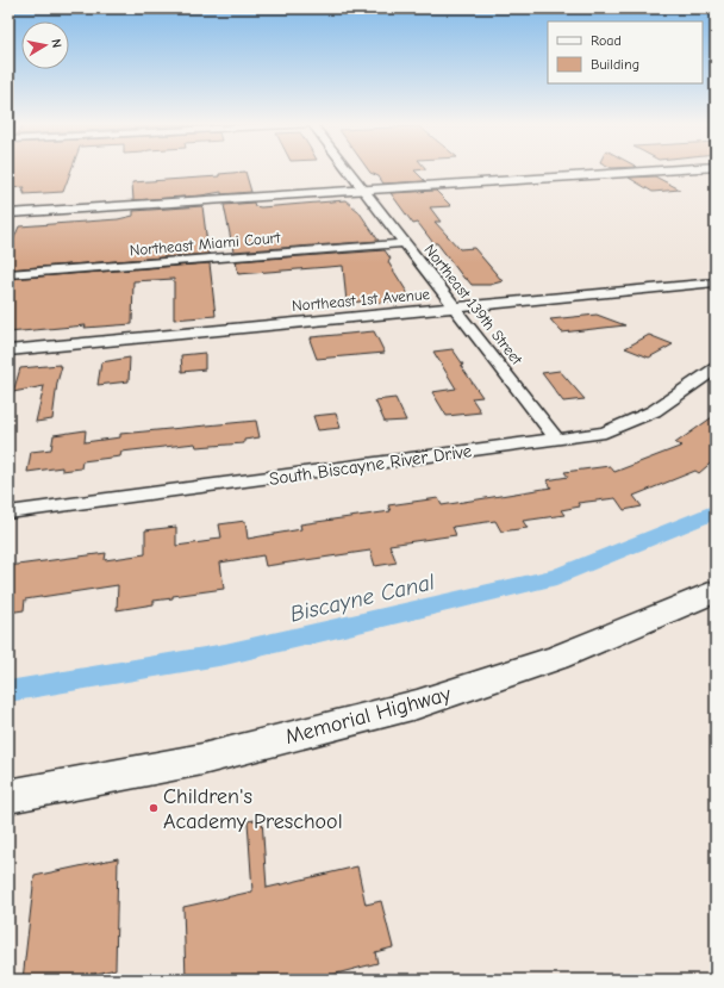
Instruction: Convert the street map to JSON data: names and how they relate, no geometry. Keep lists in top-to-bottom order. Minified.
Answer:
{"streets":{"street":["Northeast Miami Court","Northeast 1st Avenue","Northeast 139th Street","South Biscayne River Drive","Memorial Highway"]},"crossings":[["Northeast Miami Court","Northeast 139th Street"],["Northeast 1st Avenue","Northeast 139th Street"],["Northeast 139th Street","South Biscayne River Drive"]],"water":["Biscayne Canal"],"places":["Children's Academy Preschool"],"legend":["Road","Building"],"north":"right"}
